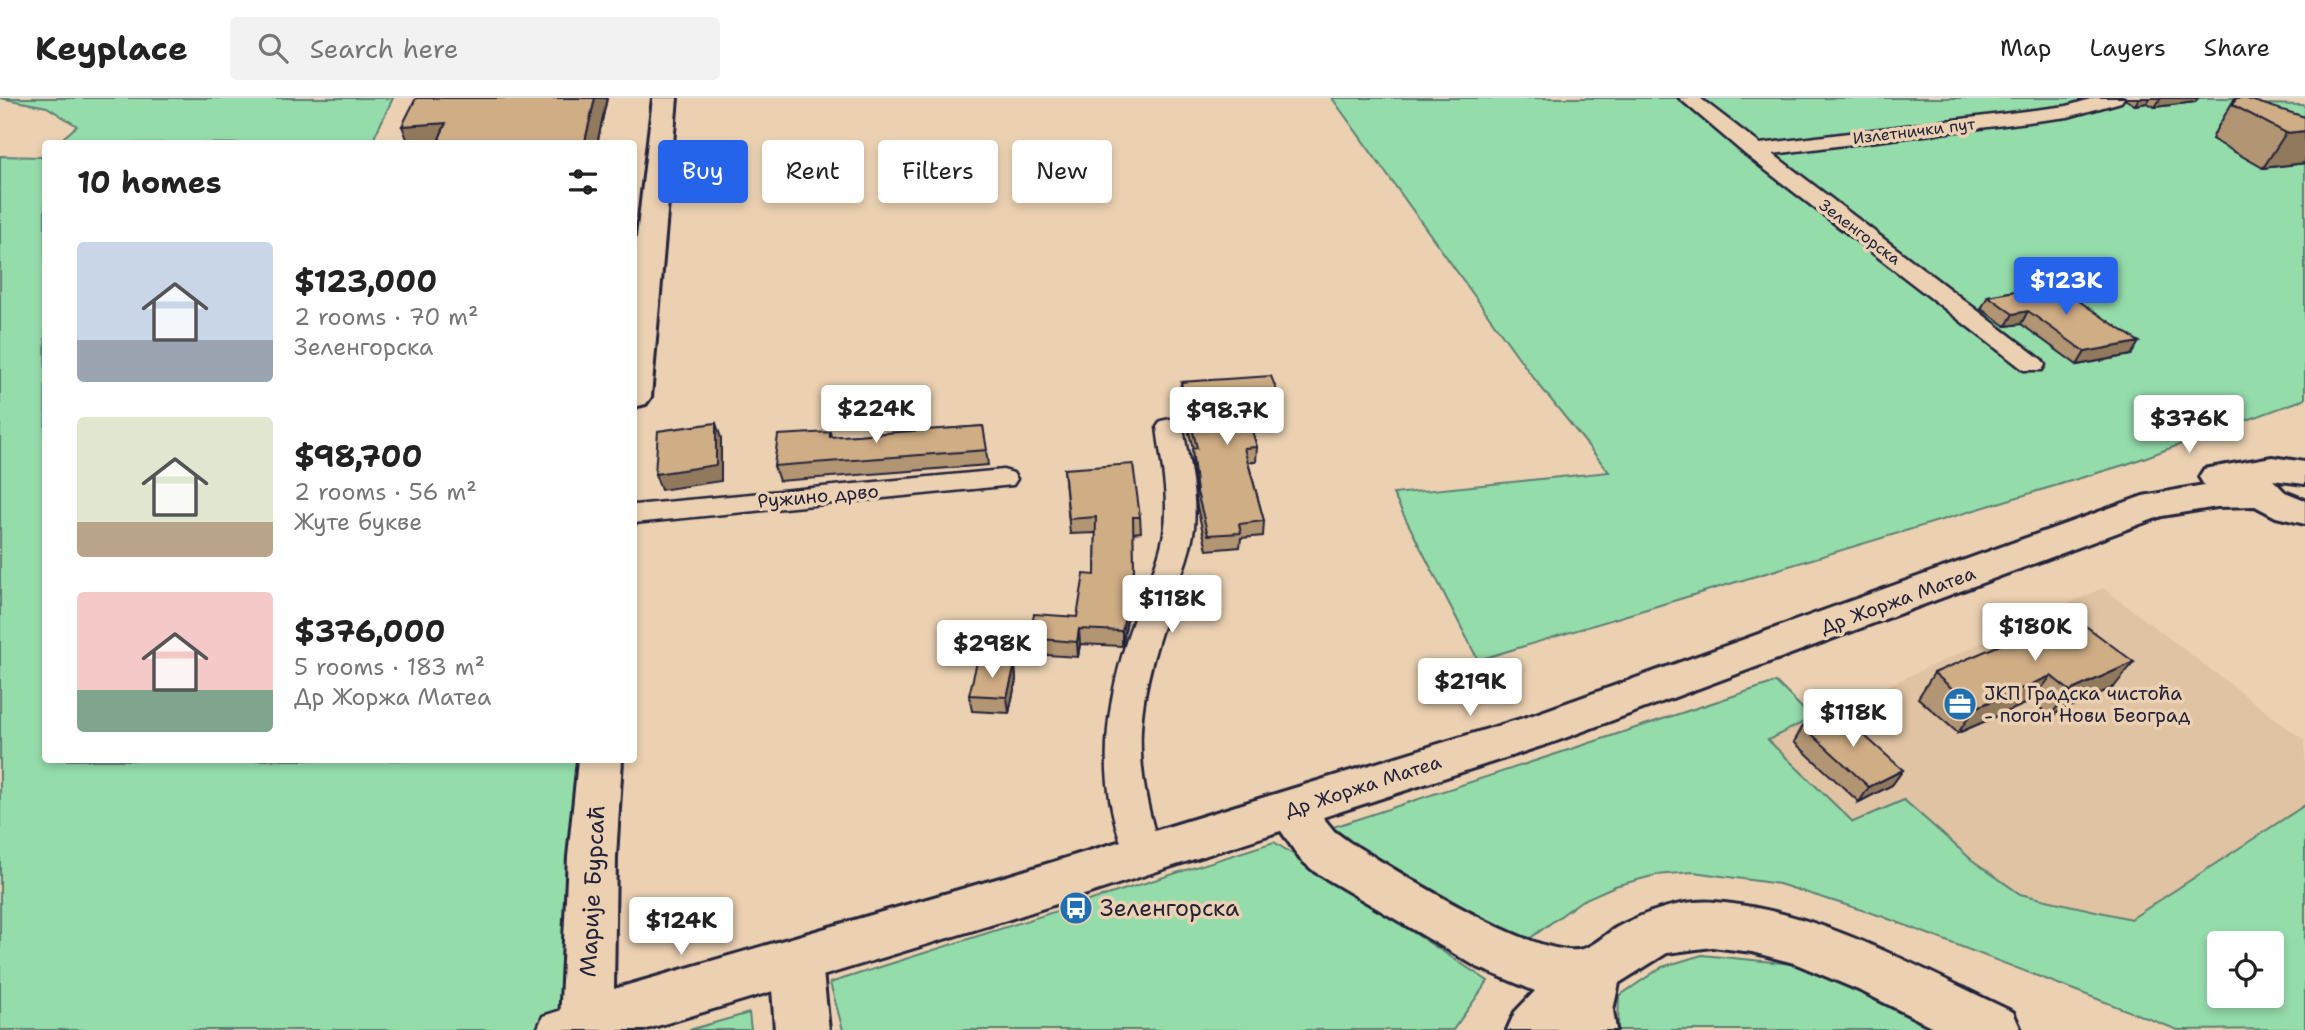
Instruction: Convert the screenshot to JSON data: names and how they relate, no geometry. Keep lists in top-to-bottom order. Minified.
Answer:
{"streets":{"main road":["Др Жоржа Матеа","Марије Бурсаћ"],"street":["Излетнички пут","Зеленгорска","Ружино дрво"]},"crossings":[["Излетнички пут","Зеленгорска"],["Др Жоржа Матеа","Марије Бурсаћ"]],"places":{"office":["ЈКП Градска чистоћа - погон Нови Београд"],"bus stop":["Зеленгорска"]},"page":{"header":"Keyplace","search":"Search here","nav":["Map","Layers","Share"],"chip":["Buy","Rent","Filters","New"],"heading":"10 homes","list":[{"name":"$123,000","note":"2 rooms · 70 m² · Зеленгорска"},{"name":"$98,700","note":"2 rooms · 56 m² · Жуте букве"},{"name":"$376,000","note":"5 rooms · 183 m² · Др Жоржа Матеа"}],"price":["$123K","$224K","$98.7K","$376K","$118K","$180K","$298K","$219K","$118K","$124K"]}}
